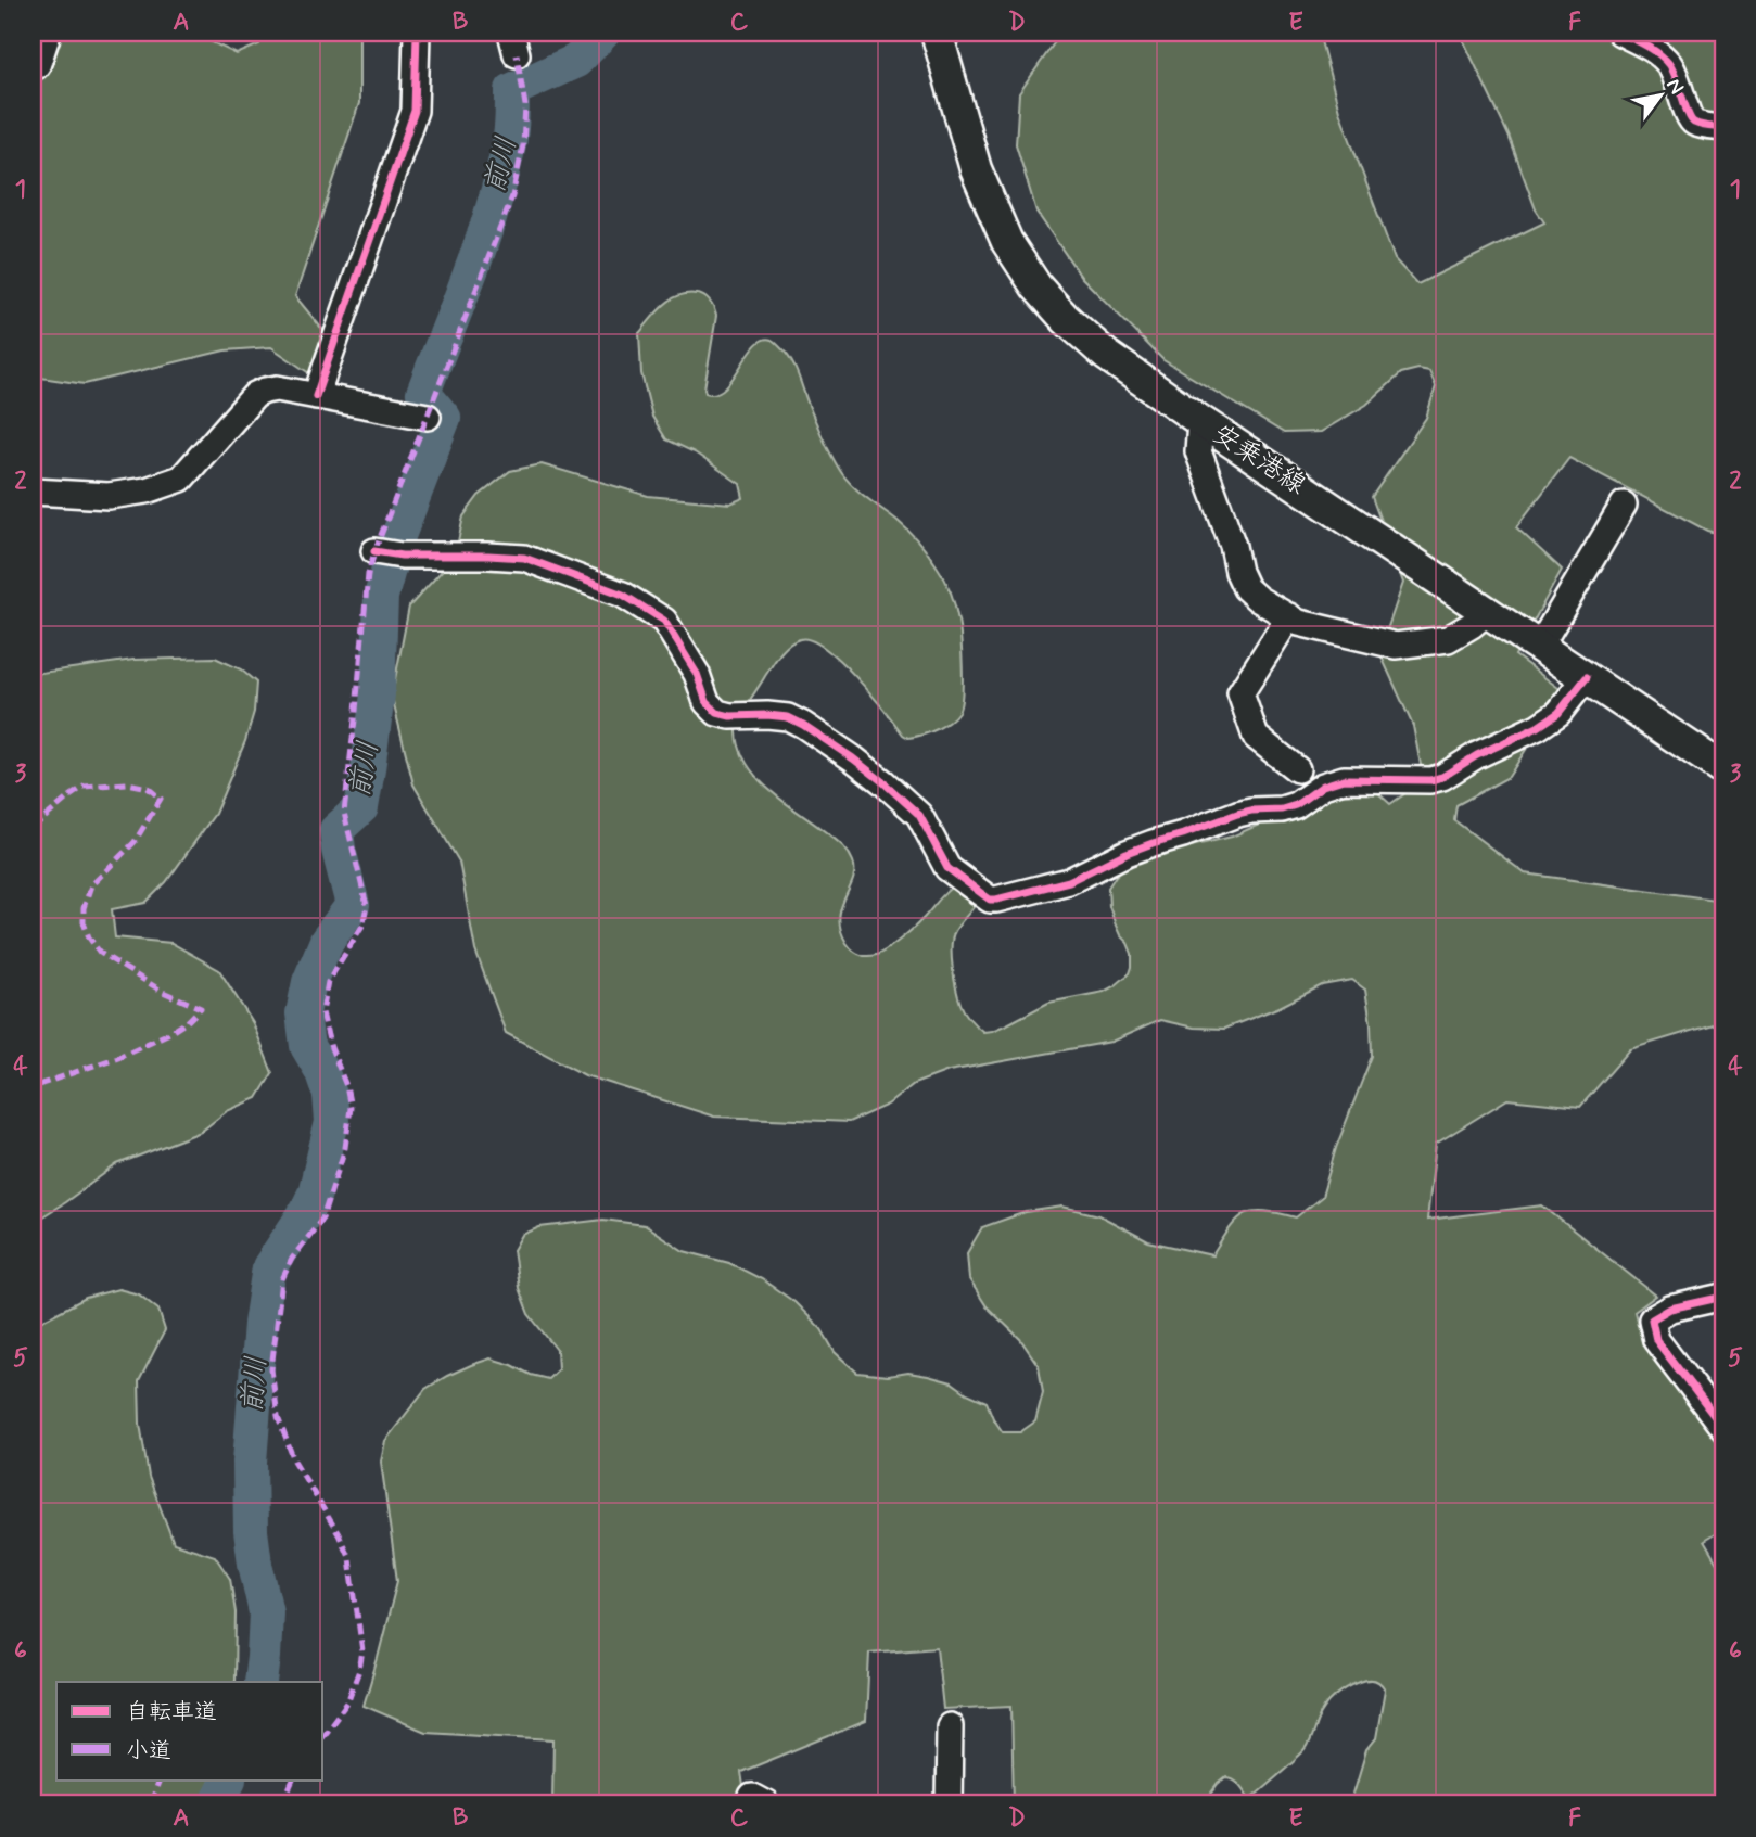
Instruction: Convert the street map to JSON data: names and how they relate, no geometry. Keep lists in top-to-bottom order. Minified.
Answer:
{"streets":{"main road":["安乗港線"]},"water":["前川"],"legend":["自転車道","小道"],"north":"top right","grid":{"columns":["A","B","C","D","E","F"],"rows":["1","2","3","4","5","6"]}}
